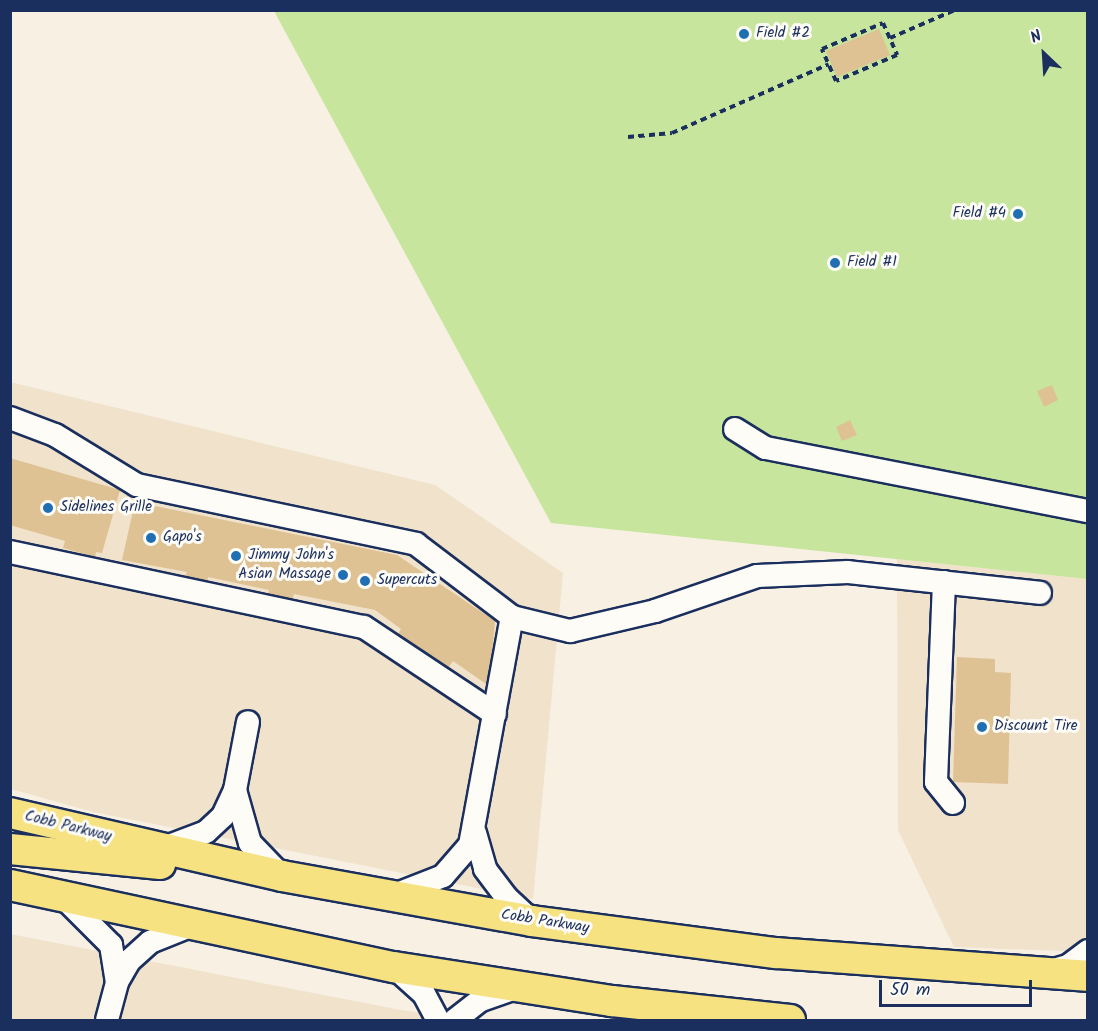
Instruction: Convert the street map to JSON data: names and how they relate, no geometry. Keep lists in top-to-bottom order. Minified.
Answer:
{"streets":{"main road":["Cobb Parkway"]},"places":["Field #2","Field #4","Field #1","Sidelines Grille","Gapo's","Jimmy John's","Asian Massage","Supercuts","Discount Tire"],"scale_bar":"50 m","north":"top left"}
